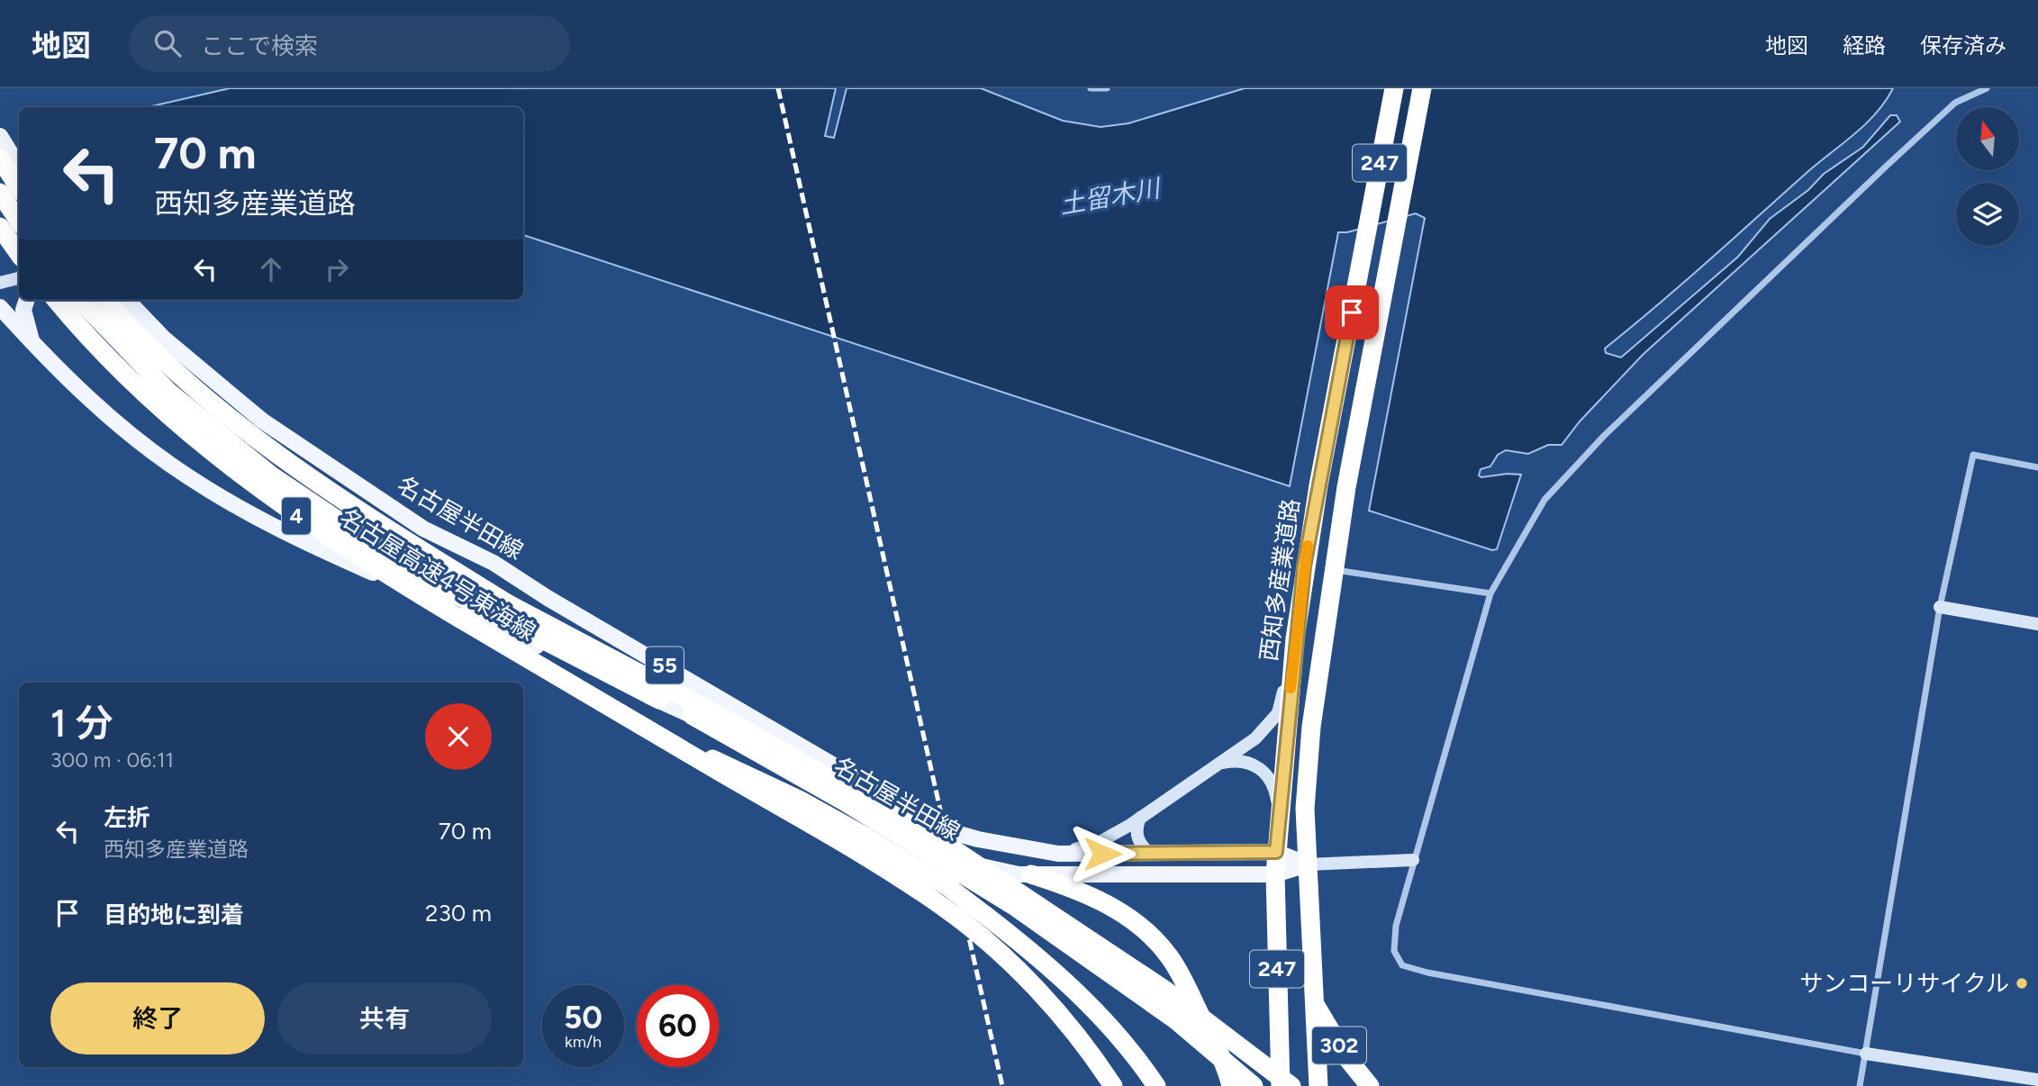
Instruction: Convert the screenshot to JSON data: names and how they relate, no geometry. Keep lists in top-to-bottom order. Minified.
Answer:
{"streets":{"highway":["247","4","名古屋高速4号東海線","西知多産業道路","302"],"main road":["名古屋半田線","55"]},"crossings":[["247","名古屋半田線"],["247","302"],["名古屋半田線","西知多産業道路"]],"water":["土留木川"],"places":["サンコーリサイクル"],"north":"top","page":{"header":"地図","search":"ここで検索","nav":["地図","経路","保存済み"],"turn":["70 m","西知多産業道路"],"heading":["1 分","300 m · 06:11"],"list":[{"name":"左折","note":"西知多産業道路","value":"70 m"},{"name":"目的地に到着","value":"230 m"}],"buttons":["終了","共有"],"speed":"50 km/h","limit":"60"}}
